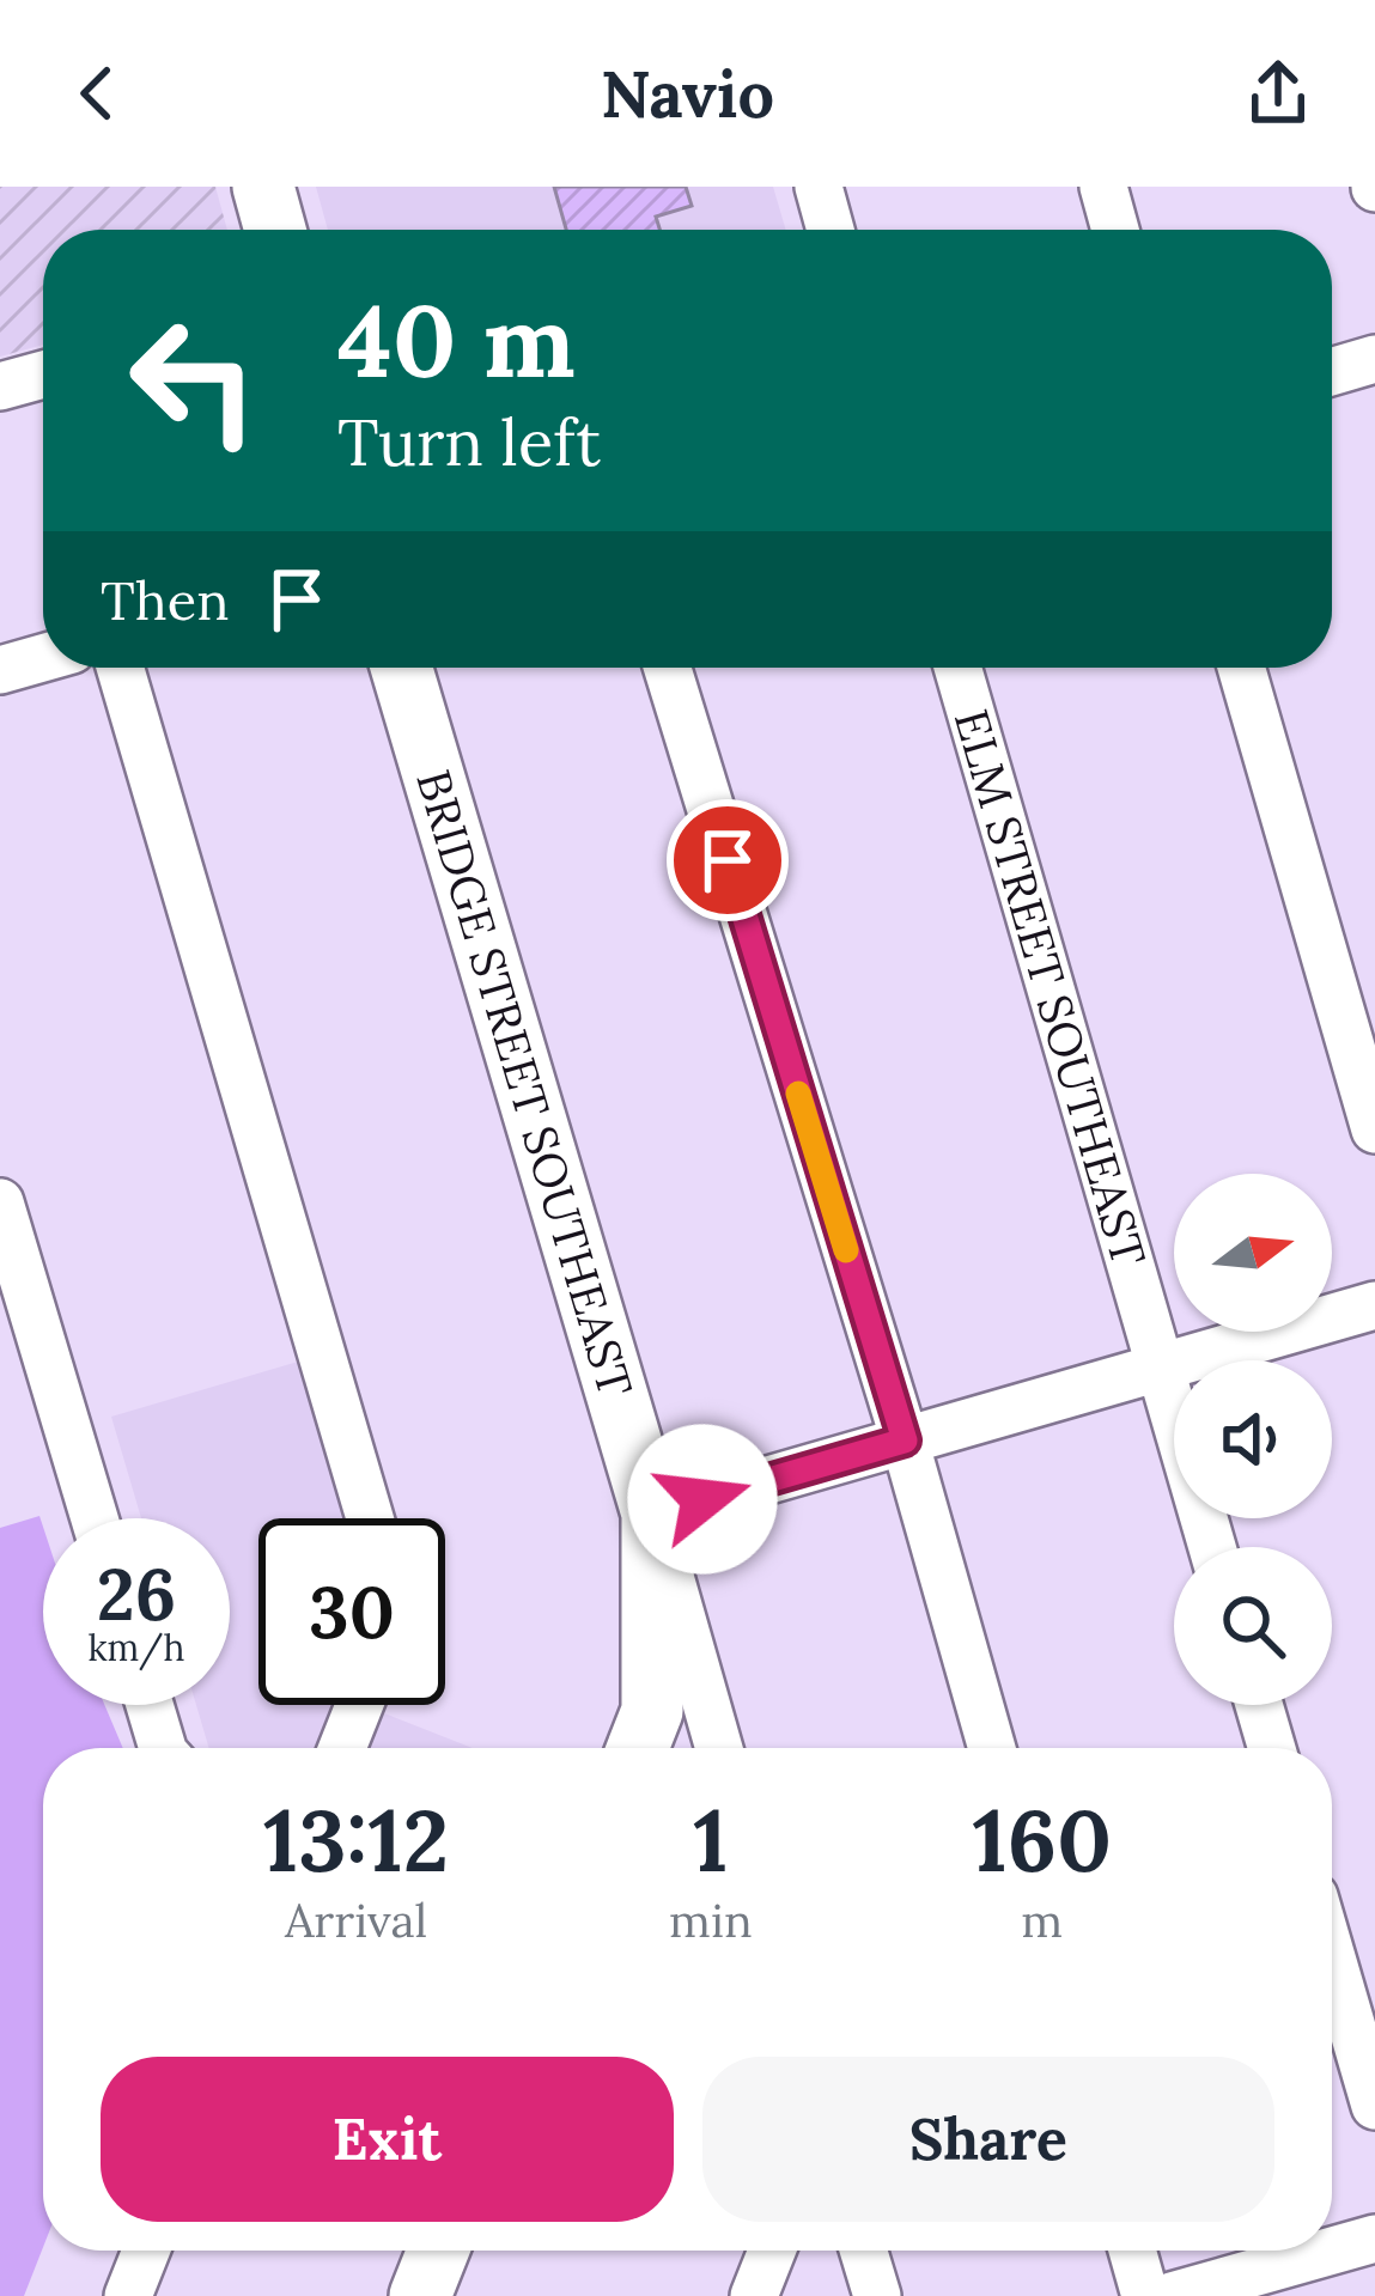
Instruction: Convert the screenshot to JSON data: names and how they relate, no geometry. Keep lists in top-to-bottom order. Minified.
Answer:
{"streets":{"main road":["BRIDGE STREET SOUTHEAST"],"street":["ELM STREET SOUTHEAST"]},"north":"right","page":{"header":"Navio","turn":["40 m","Turn left"],"then":"Then","speed":"26 km/h","limit":"30","eta":["13:12","Arrival","1","min","160","m"],"buttons":["Exit","Share"]}}
